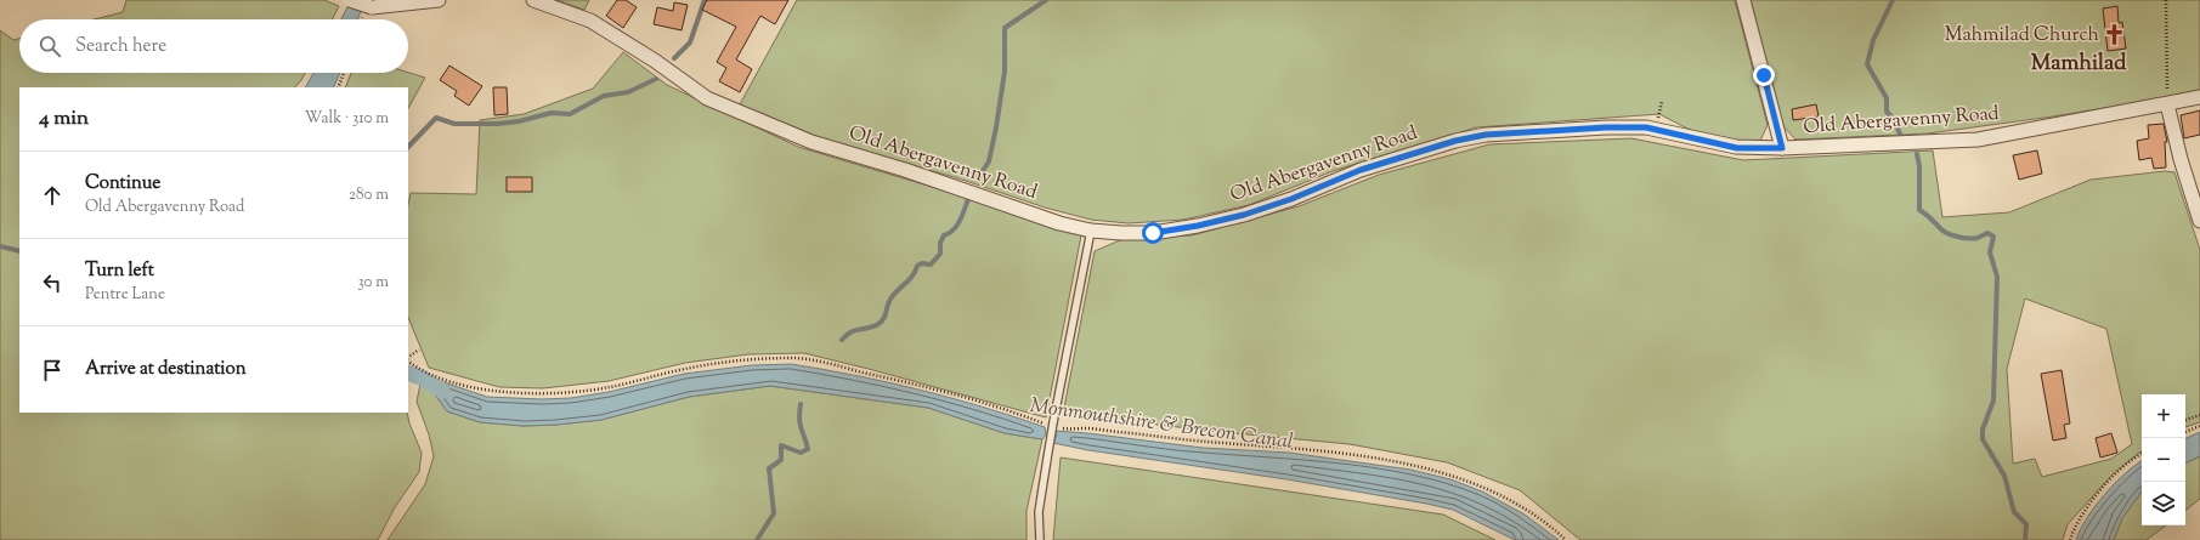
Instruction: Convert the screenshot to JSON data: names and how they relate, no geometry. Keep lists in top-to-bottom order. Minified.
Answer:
{"streets":{"street":["Old Abergavenny Road"]},"districts":["Mamhilad"],"water":["Monmouthshire & Brecon Canal"],"places":{"church":["Mahmilad Church"]},"page":{"search":"Search here","heading":["4 min","Walk · 310 m"],"list":[["Continue","Old Abergavenny Road","280 m"],["Turn left","Pentre Lane","30 m"],"Arrive at destination"],"map_buttons":["+","−"]}}
